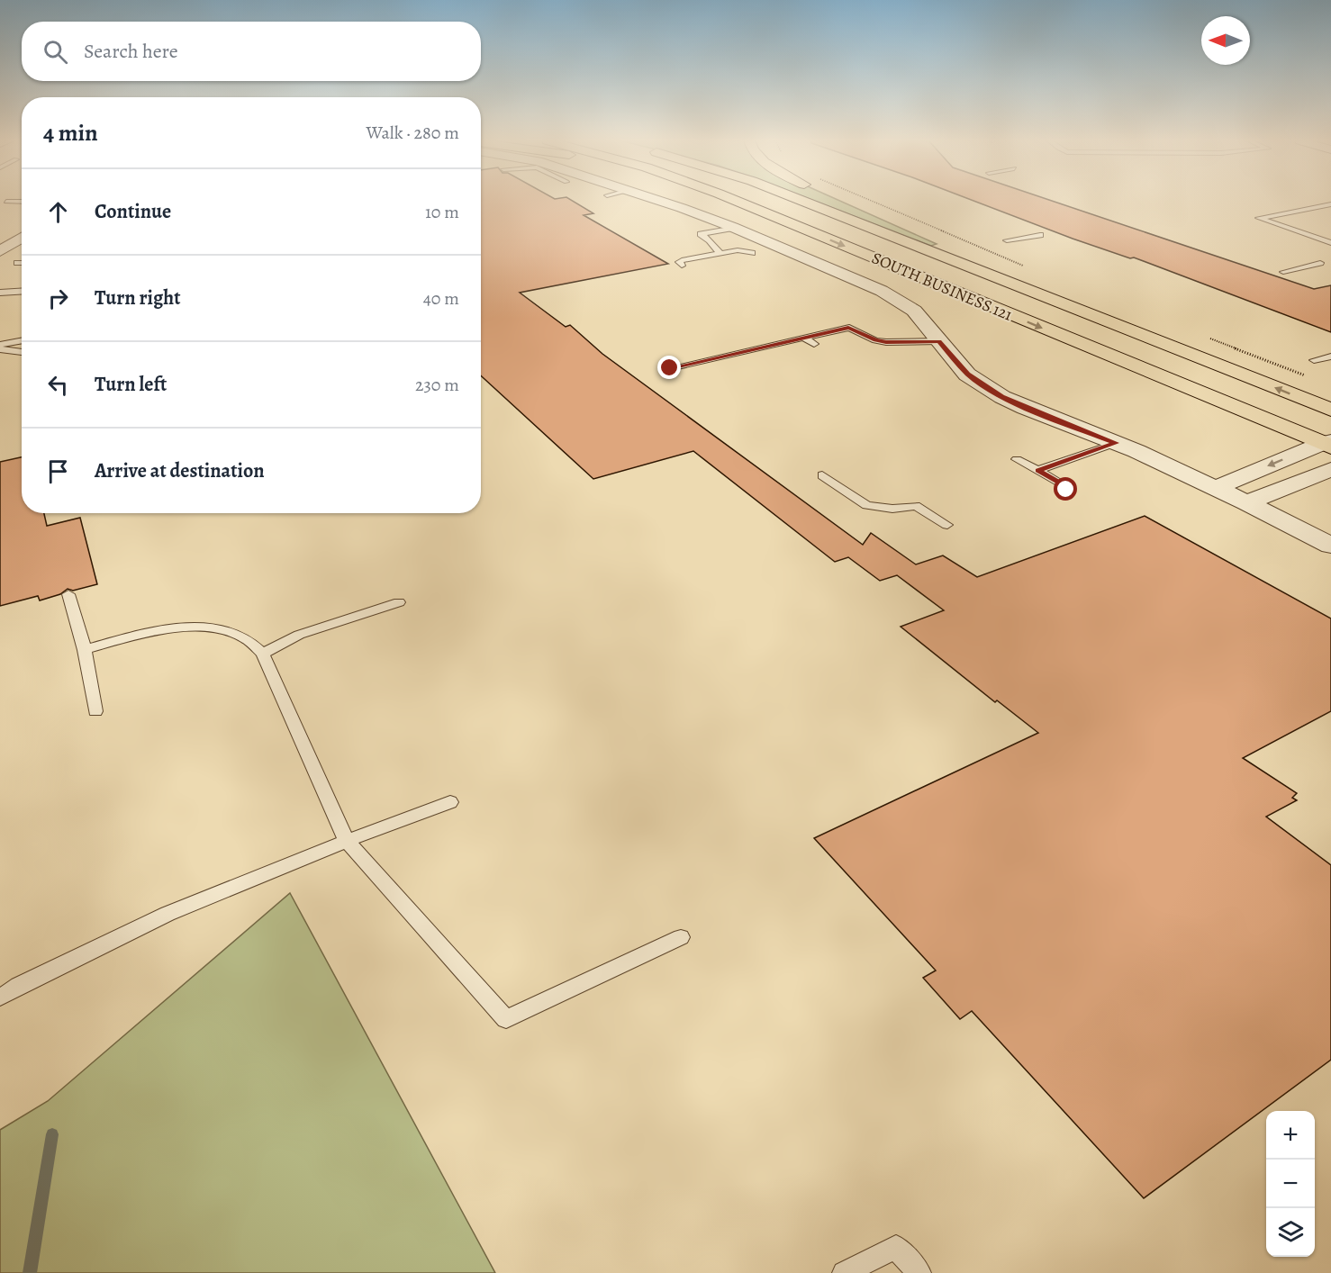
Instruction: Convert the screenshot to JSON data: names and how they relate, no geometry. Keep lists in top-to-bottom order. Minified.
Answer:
{"streets":{"main road":["SOUTH BUSINESS 121"]},"north":"left","page":{"search":"Search here","heading":["4 min","Walk · 280 m"],"list":[["Continue","10 m"],["Turn right","40 m"],["Turn left","230 m"],"Arrive at destination"],"map_buttons":["+","−"]}}
